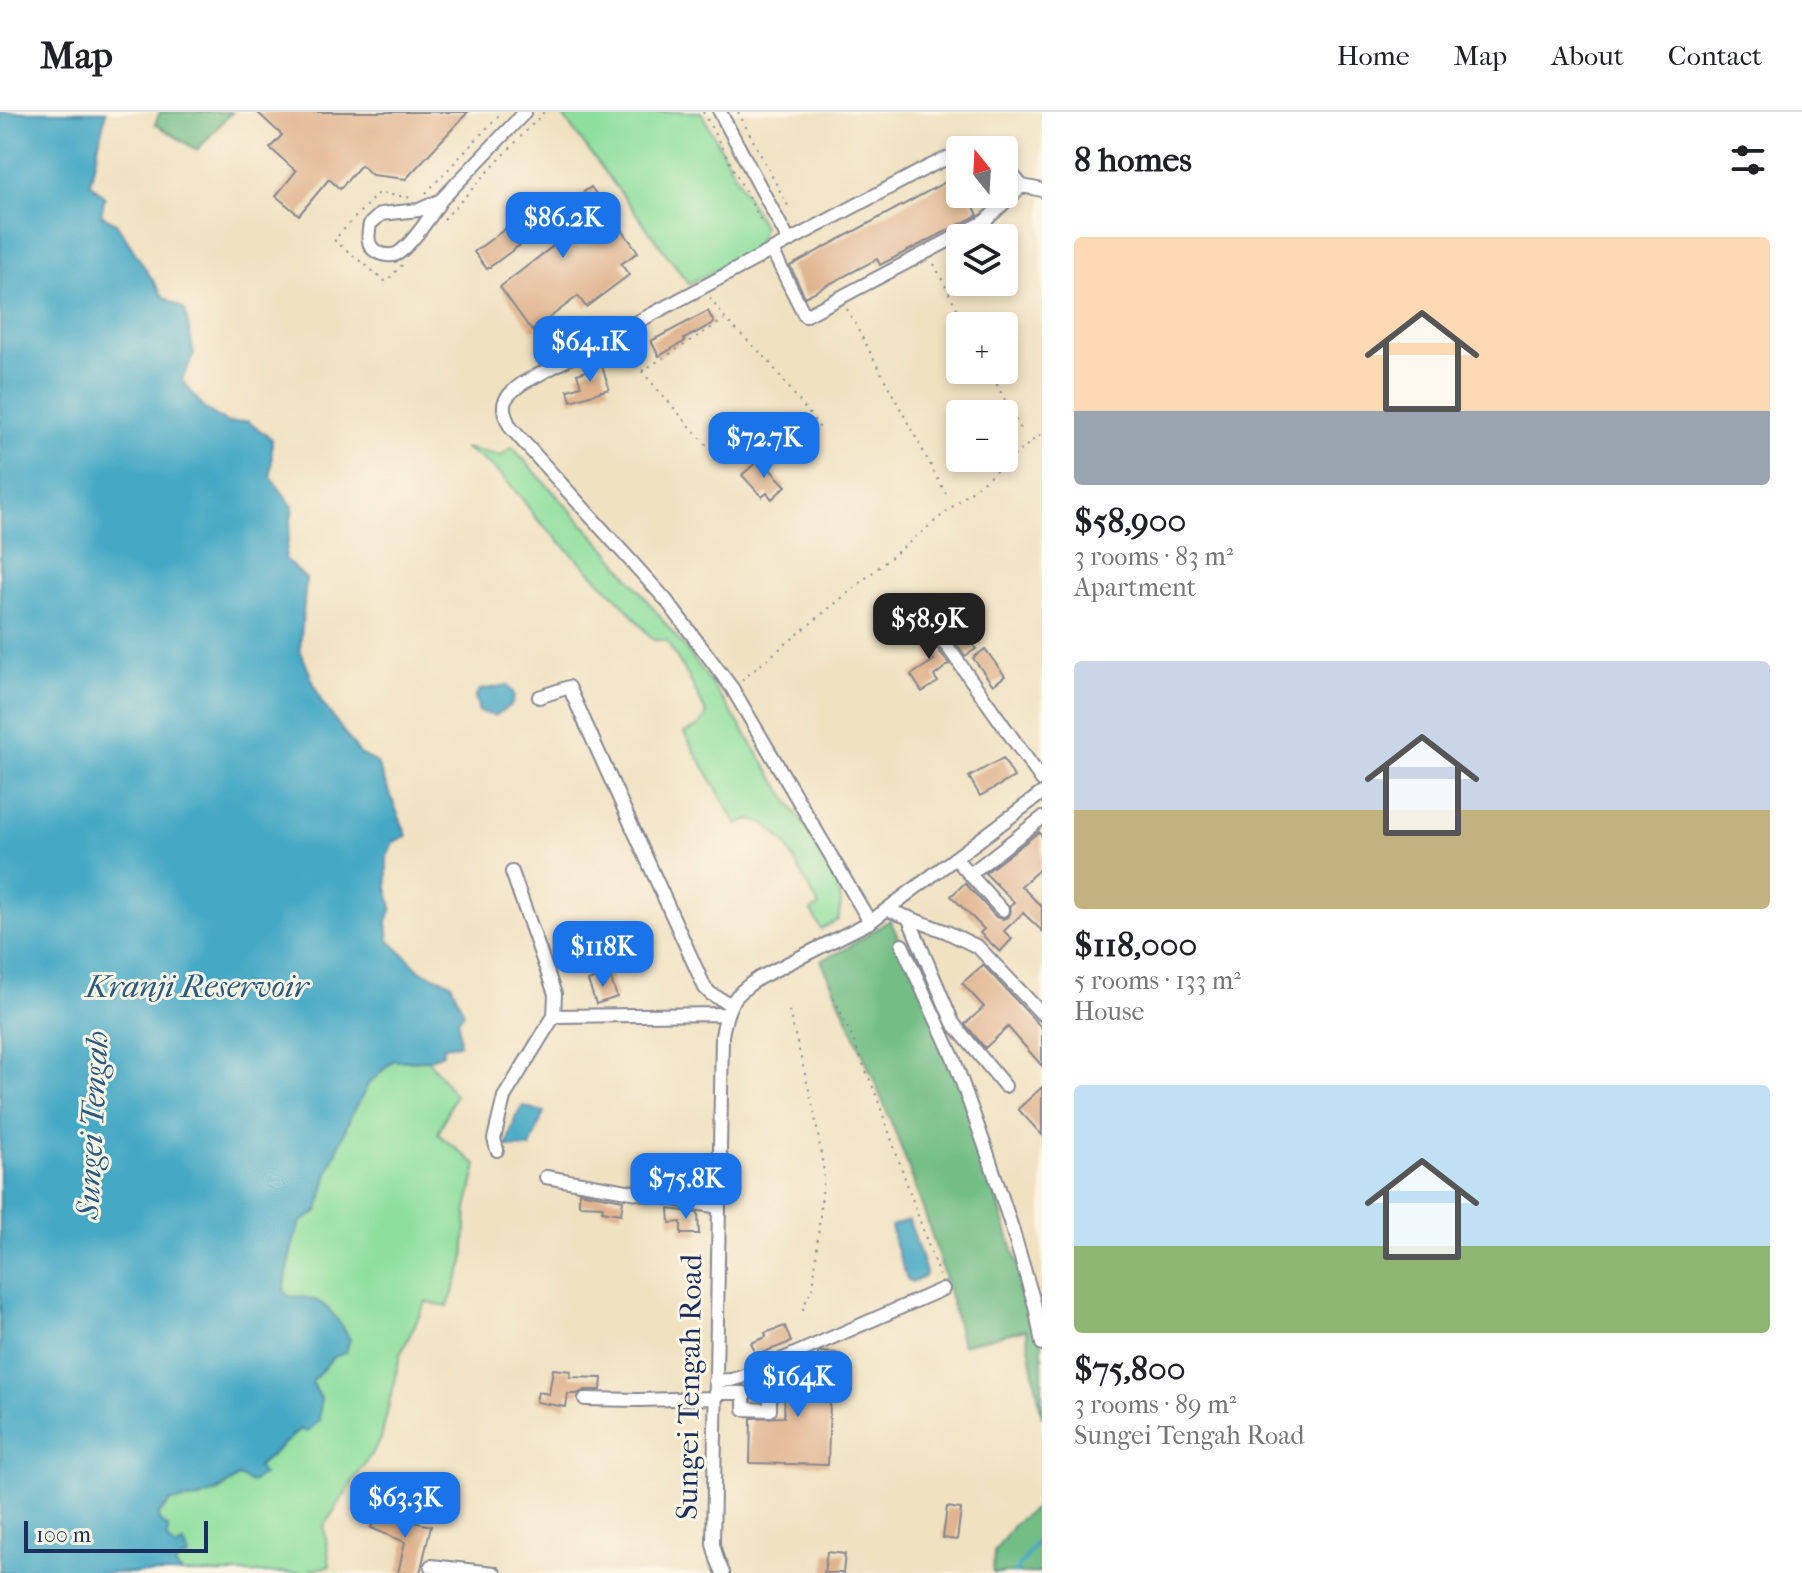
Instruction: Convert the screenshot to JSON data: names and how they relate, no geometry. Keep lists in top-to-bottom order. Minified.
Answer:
{"streets":{"street":["Sungei Tengah Road"]},"water":["Kranji Reservoir","Sungei Tengah"],"scale_bar":"100 m","north":"top","page":{"header":"Map","nav":["Home","Map","About","Contact"],"heading":"8 homes","map_buttons":["+","−"],"price":["$86.2K","$64.1K","$72.7K","$58.9K","$118K","$75.8K","$164K","$63.3K"],"list":[{"name":"$58,900","note":"3 rooms · 83 m² · Apartment"},{"name":"$118,000","note":"5 rooms · 133 m² · House"},{"name":"$75,800","note":"3 rooms · 89 m² · Sungei Tengah Road"}],"scale":"100 m"}}
